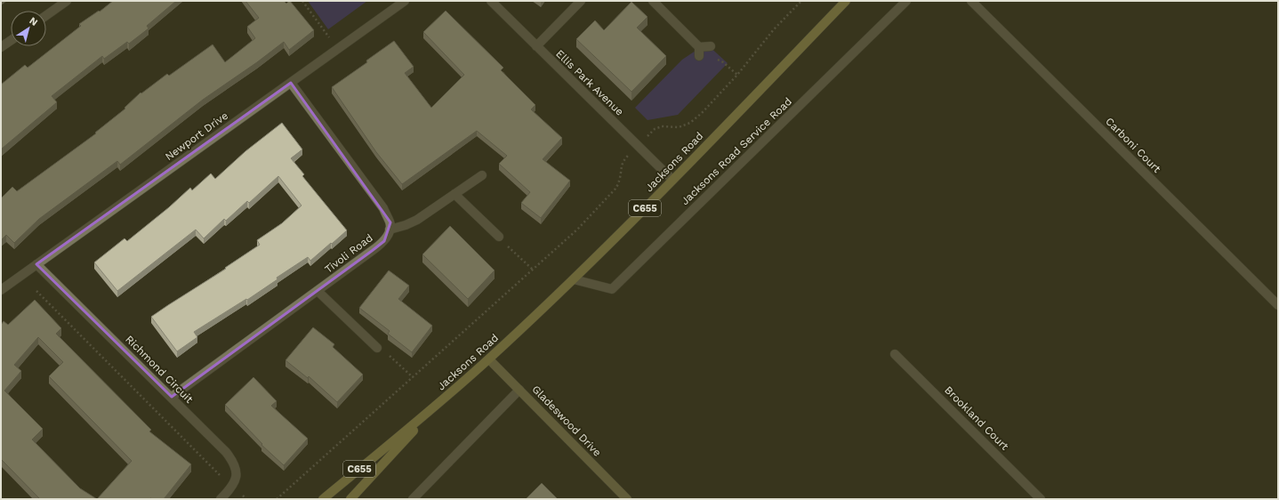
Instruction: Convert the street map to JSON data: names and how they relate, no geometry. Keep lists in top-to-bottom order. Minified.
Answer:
{"streets":{"main road":["Jacksons Road","C655"],"street":["Ellis Park Avenue","Newport Drive","Carboni Court","Jacksons Road Service Road","Tivoli Road","Richmond Circuit","Brookland Court","Gladeswood Drive"]},"crossings":[["Ellis Park Avenue","Jacksons Road"],["Newport Drive","Richmond Circuit"],["Jacksons Road Service Road","Jacksons Road"],["Jacksons Road","Gladeswood Drive"],["Tivoli Road","Richmond Circuit"]],"north":"top right"}
